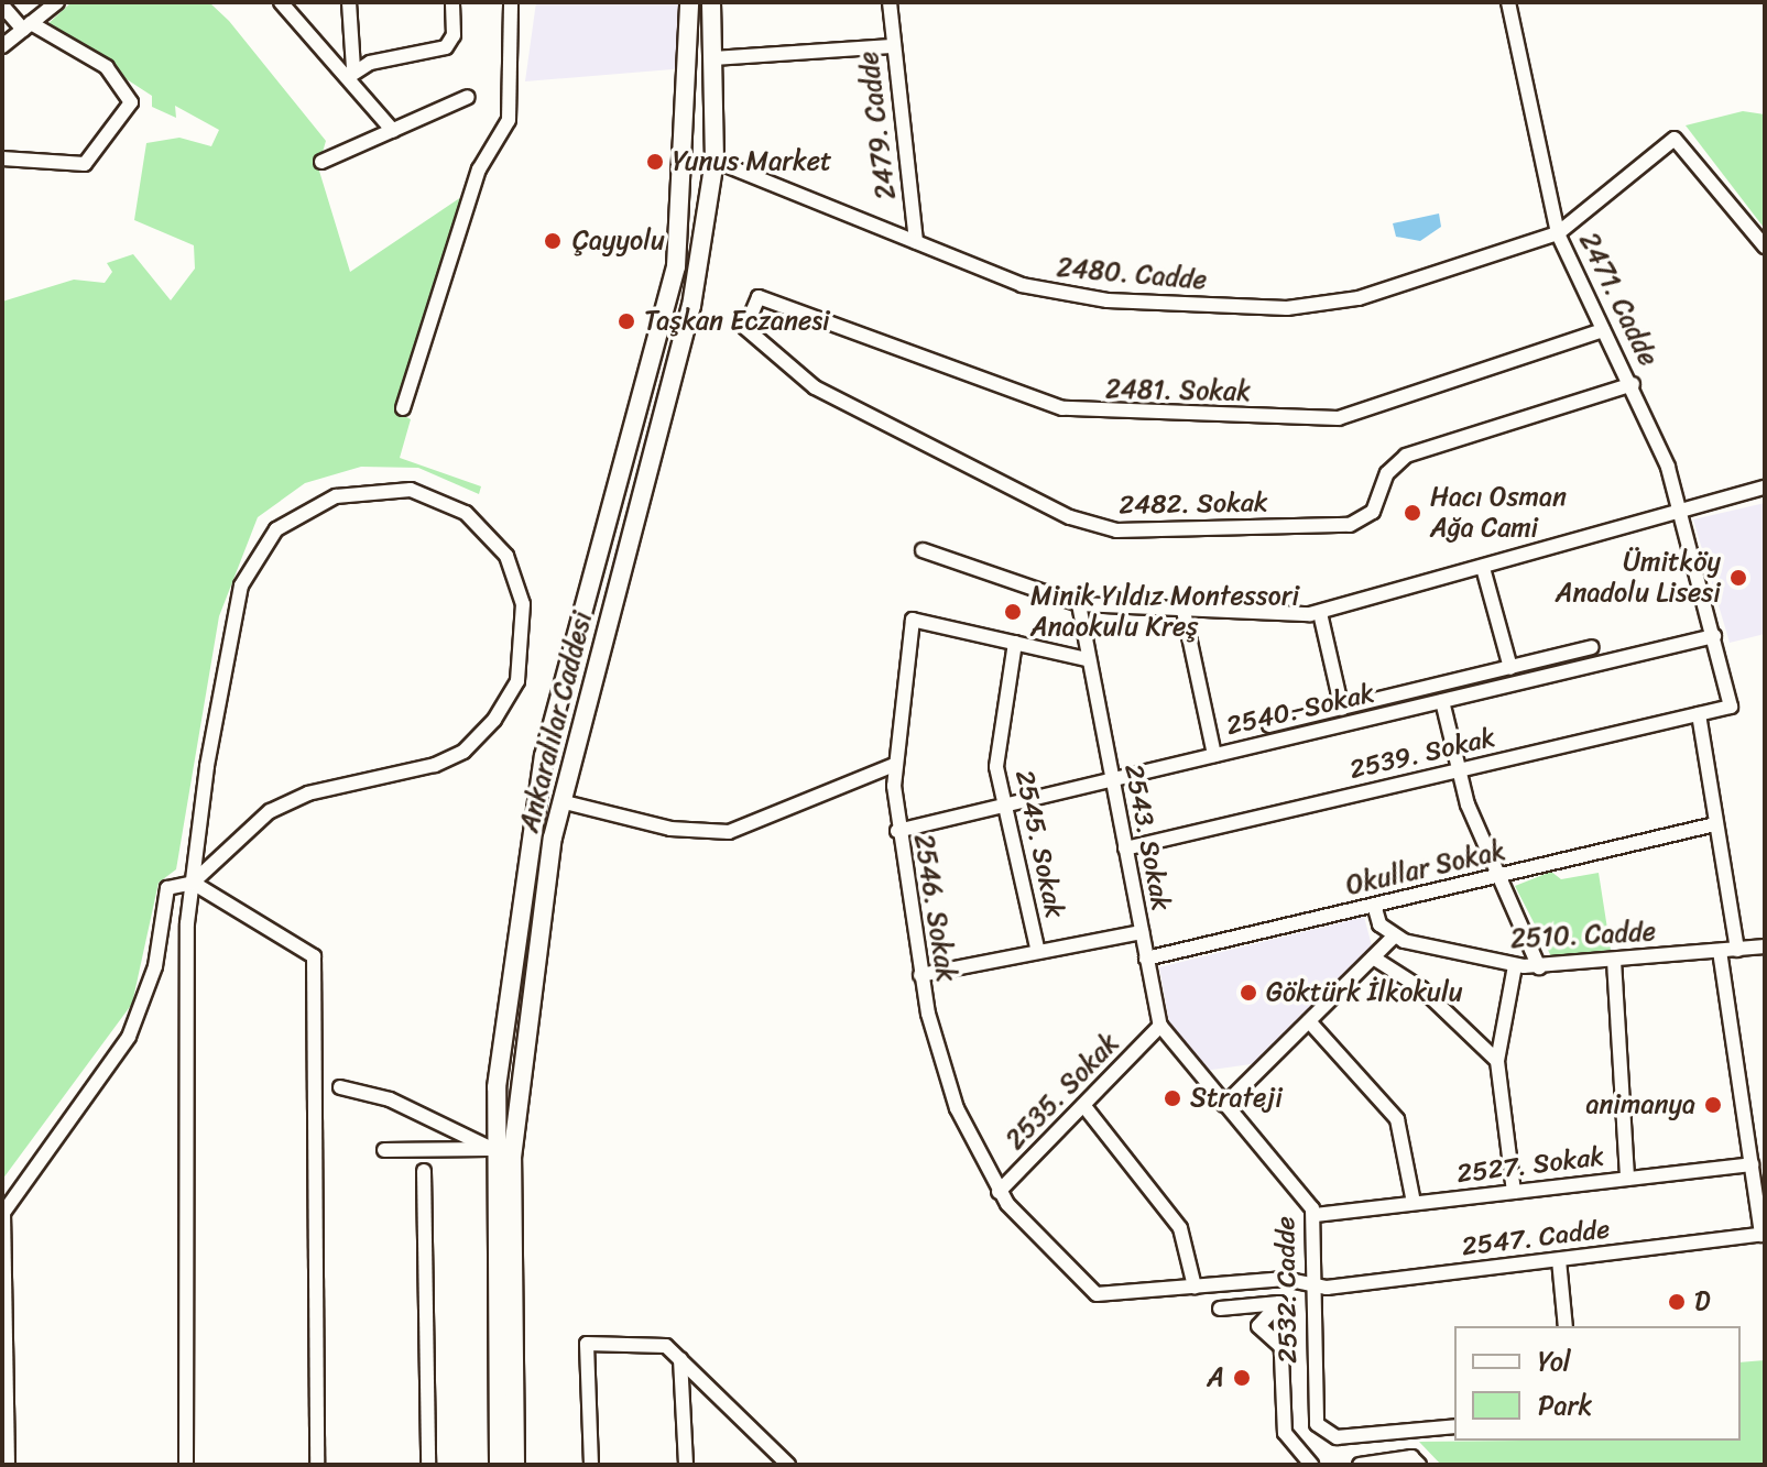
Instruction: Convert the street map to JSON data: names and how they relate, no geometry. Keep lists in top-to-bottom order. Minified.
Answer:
{"streets":{"main road":["Ankaralılar Caddesi"],"street":["2479. Cadde","2480. Cadde","2471. Cadde","2481. Sokak","2482. Sokak","2540. Sokak","2539. Sokak","2543. Sokak","2545. Sokak","Okullar Sokak","2546. Sokak","2510. Cadde","2535. Sokak","2527. Sokak","2547. Cadde","2532. Cadde"]},"crossings":[["2479. Cadde","2480. Cadde"],["2480. Cadde","2471. Cadde"],["2480. Cadde","Ankaralılar Caddesi"],["2471. Cadde","2481. Sokak"],["2471. Cadde","2482. Sokak"],["2471. Cadde","2540. Sokak"],["2471. Cadde","2539. Sokak"],["2481. Sokak","2482. Sokak"],["2540. Sokak","2543. Sokak"],["2540. Sokak","2545. Sokak"],["2540. Sokak","2546. Sokak"],["2539. Sokak","2543. Sokak"],["2543. Sokak","Okullar Sokak"],["2543. Sokak","2535. Sokak"],["2543. Sokak","2532. Cadde"],["2545. Sokak","2546. Sokak"],["2546. Sokak","2535. Sokak"],["2546. Sokak","2547. Cadde"],["2535. Sokak","2532. Cadde"],["2527. Sokak","2532. Cadde"],["2547. Cadde","2532. Cadde"]],"places":["Yunus Market","Çayyolu","Taşkan Eczanesi","Hacı Osman Ağa Cami","Ümitköy Anadolu Lisesi","Minik Yıldız Montessori Anaokulu Kreş","Göktürk İlkokulu","Strateji","animanya","D","A"],"legend":["Yol","Park"]}
